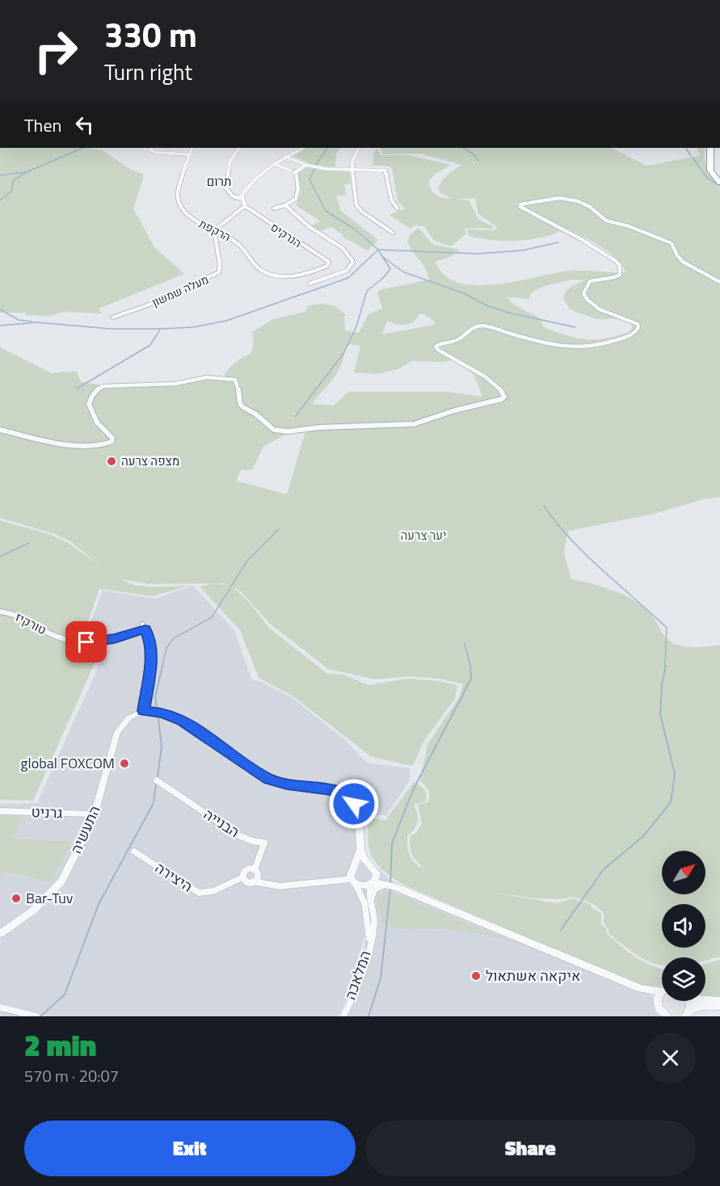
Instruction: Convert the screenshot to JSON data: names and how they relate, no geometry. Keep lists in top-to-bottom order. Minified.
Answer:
{"streets":{"street":["הרקפת","הנרקיס","מעלה שמשון","טורקיז","גרניט","הבנייה","התעשיה","היצירה","המלאכה"]},"crossings":[["הרקפת","הנרקיס"],["הרקפת","מעלה שמשון"],["טורקיז","התעשיה"],["גרניט","התעשיה"],["הבנייה","היצירה"]],"districts":["תרום"],"parks":["יער צרעה"],"places":["מצפה צרעה","global FOXCOM","Bar-Tuv","איקאה אשתאול"],"north":"top right","page":{"turn":["330 m","Turn right"],"then":"Then","heading":["2 min","570 m · 20:07"],"buttons":["Exit","Share"]}}
